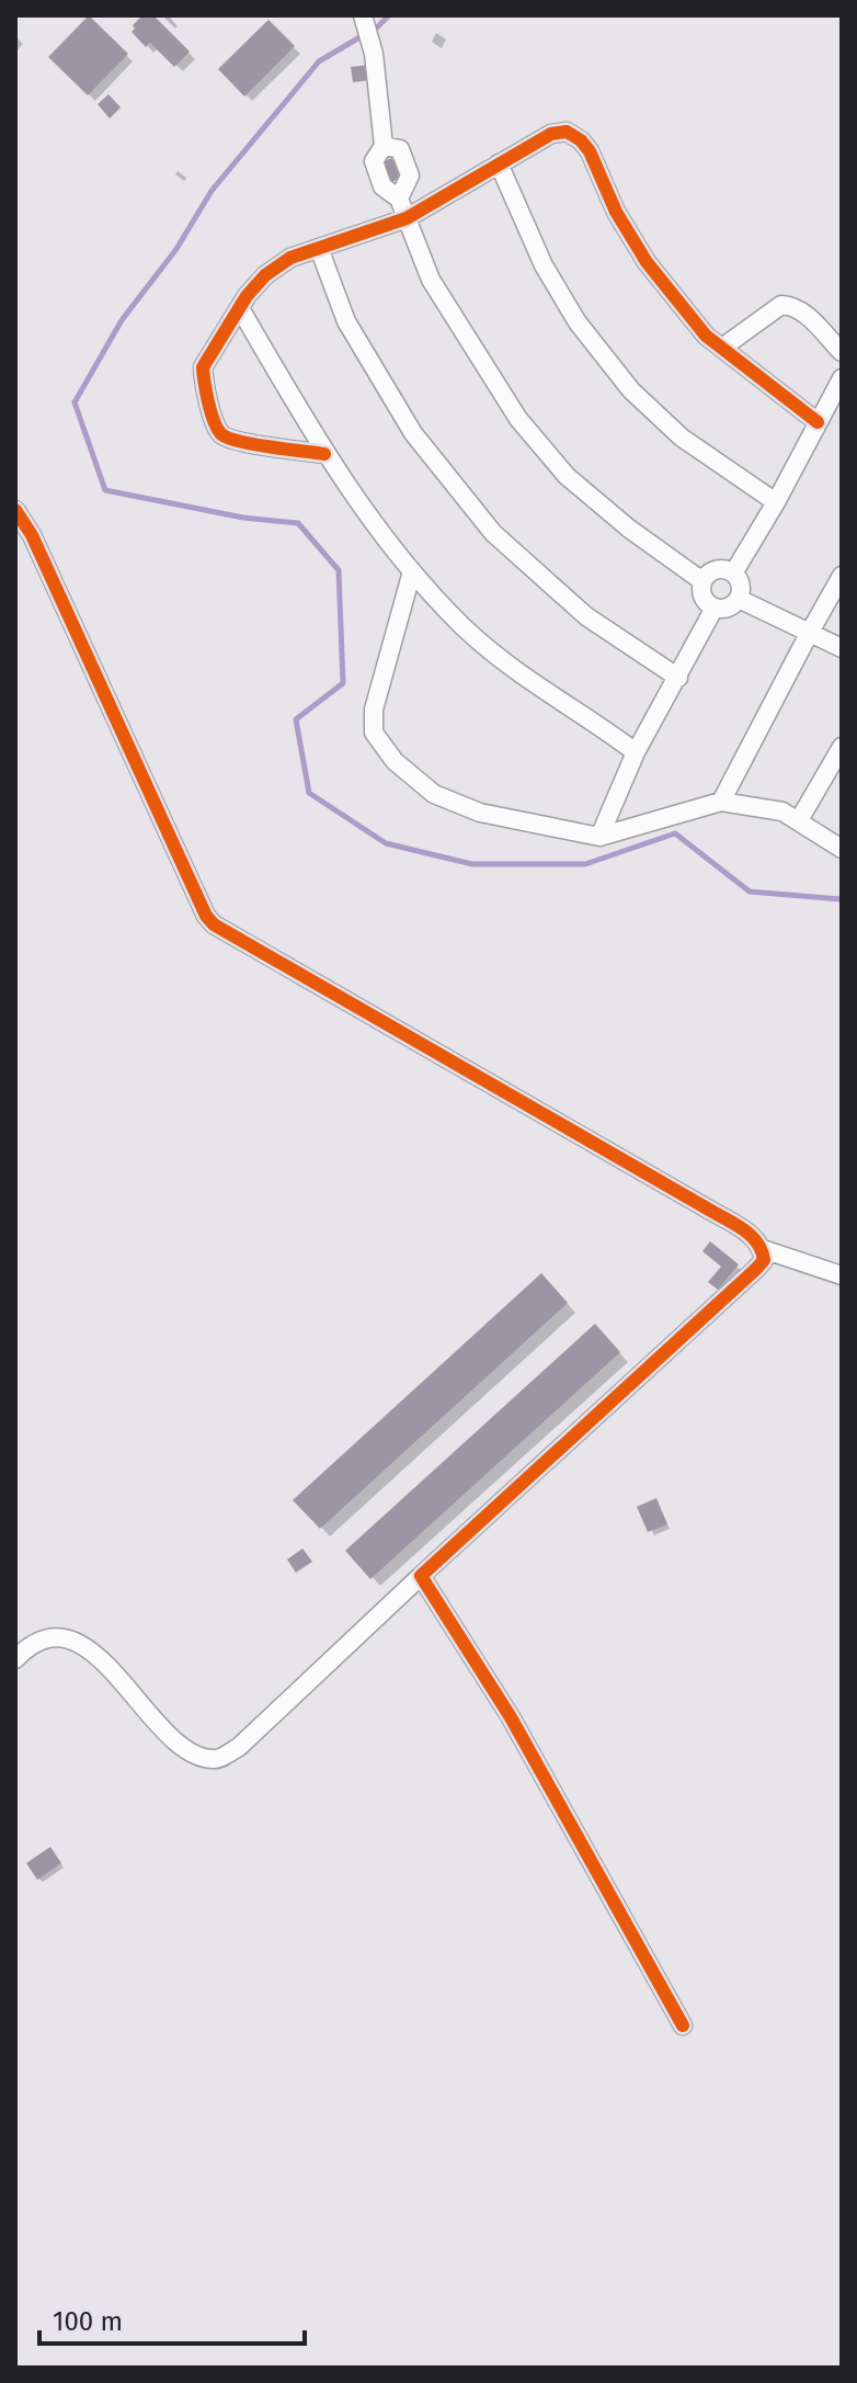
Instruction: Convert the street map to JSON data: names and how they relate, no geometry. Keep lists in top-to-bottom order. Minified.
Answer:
{"scale_bar":"100 m"}
